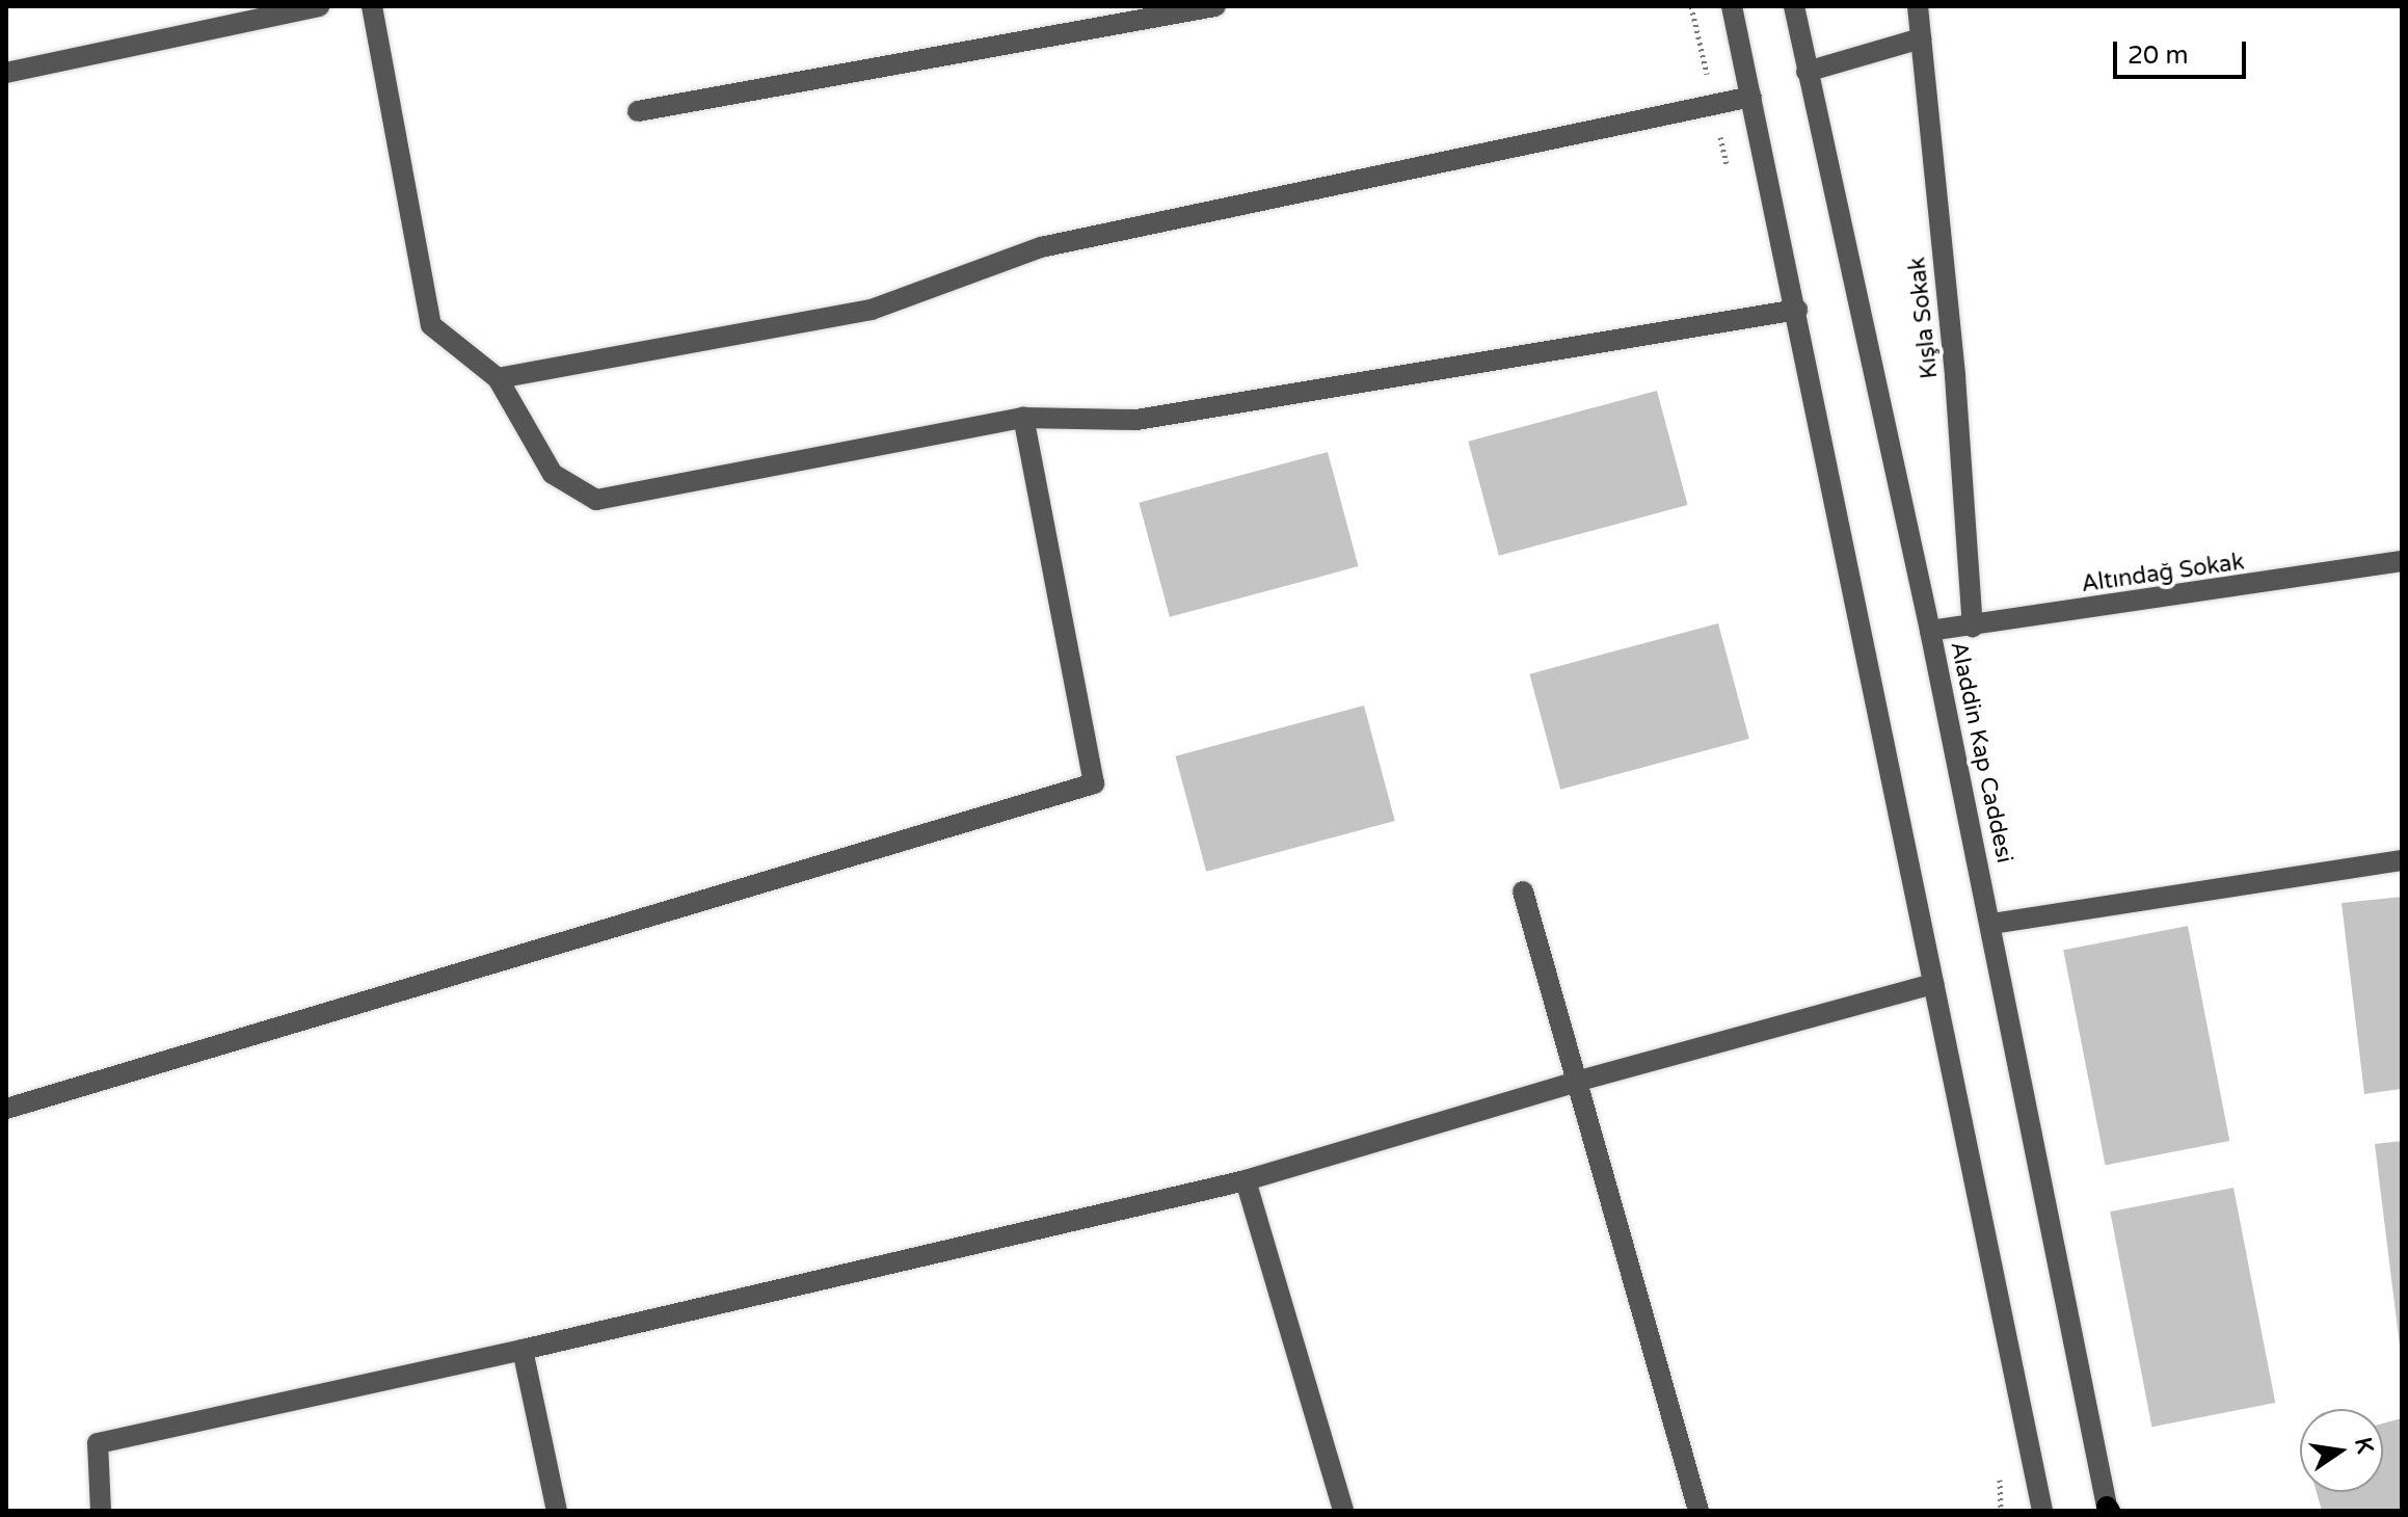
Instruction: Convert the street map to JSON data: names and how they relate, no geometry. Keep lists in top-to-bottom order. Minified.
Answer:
{"streets":{"street":["Kışla Sokak","Altındağ Sokak","Aladdin Kap Caddesi"]},"crossings":[["Kışla Sokak","Altındağ Sokak"],["Altındağ Sokak","Aladdin Kap Caddesi"]],"scale_bar":"20 m","north":"right"}
